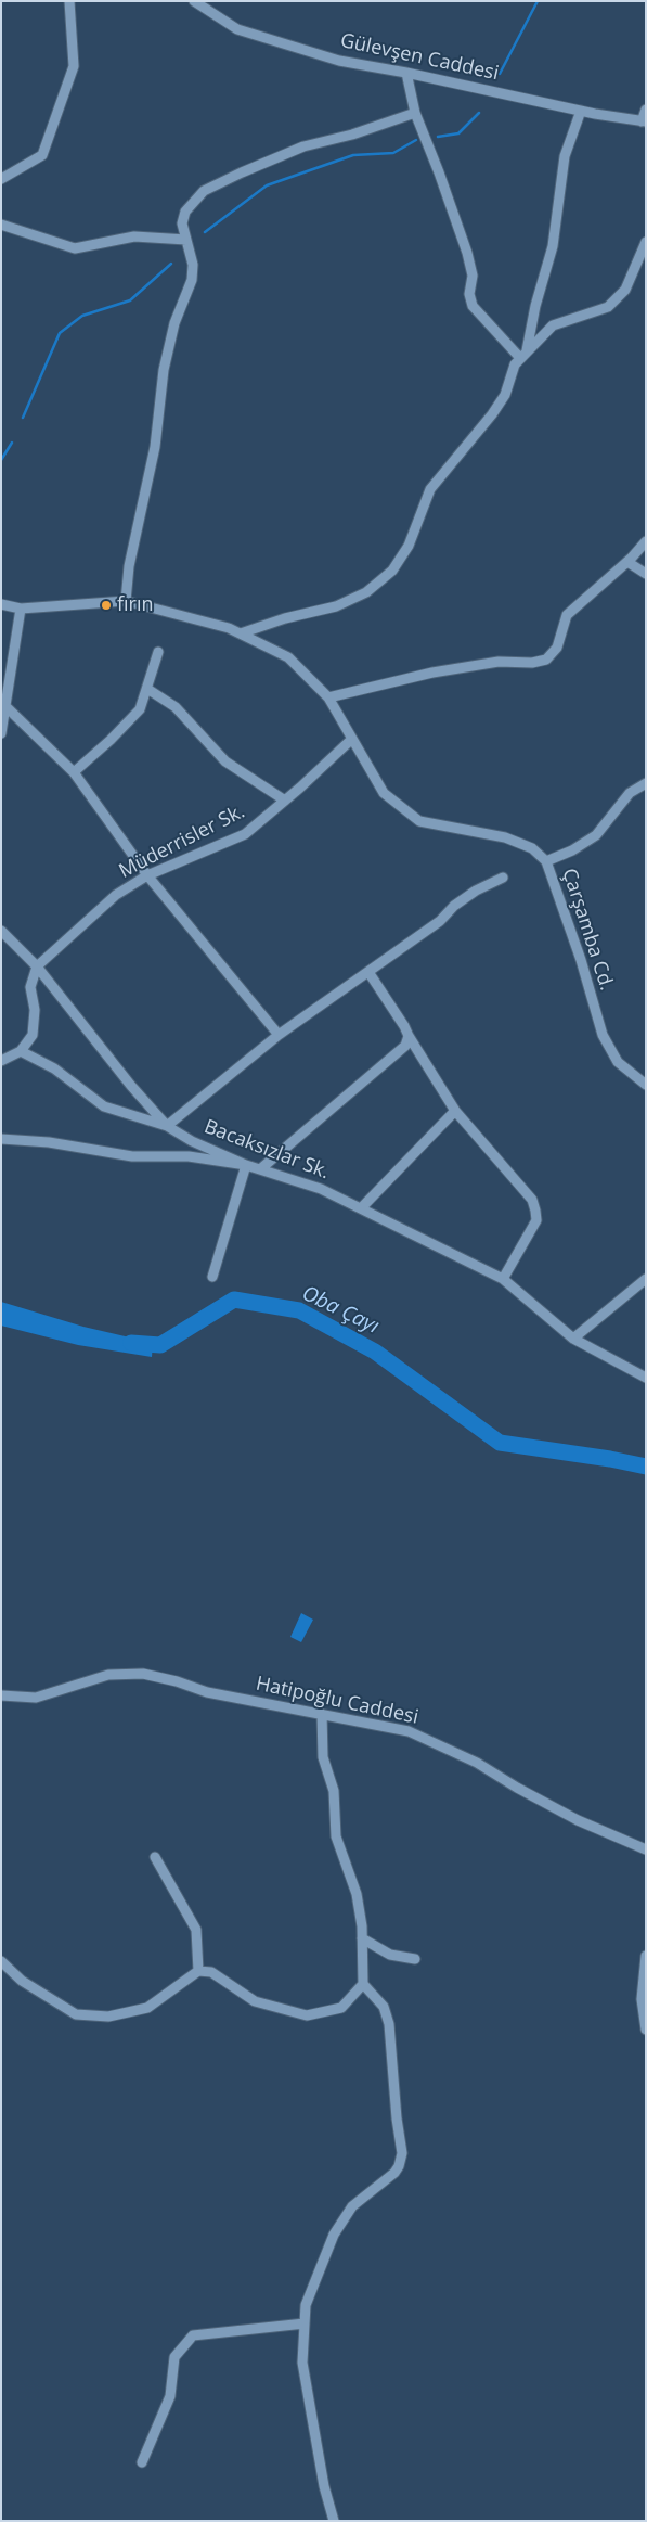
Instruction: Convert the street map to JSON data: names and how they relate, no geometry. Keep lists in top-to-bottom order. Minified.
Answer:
{"streets":{"street":["Gülevşen Caddesi","Müderrisler Sk.","Çarşamba Cd.","Bacaksızlar Sk.","Hatipoğlu Caddesi"]},"crossings":[["Müderrisler Sk.","Çarşamba Cd."]],"water":["Oba Çayı"],"places":["fırın"]}
